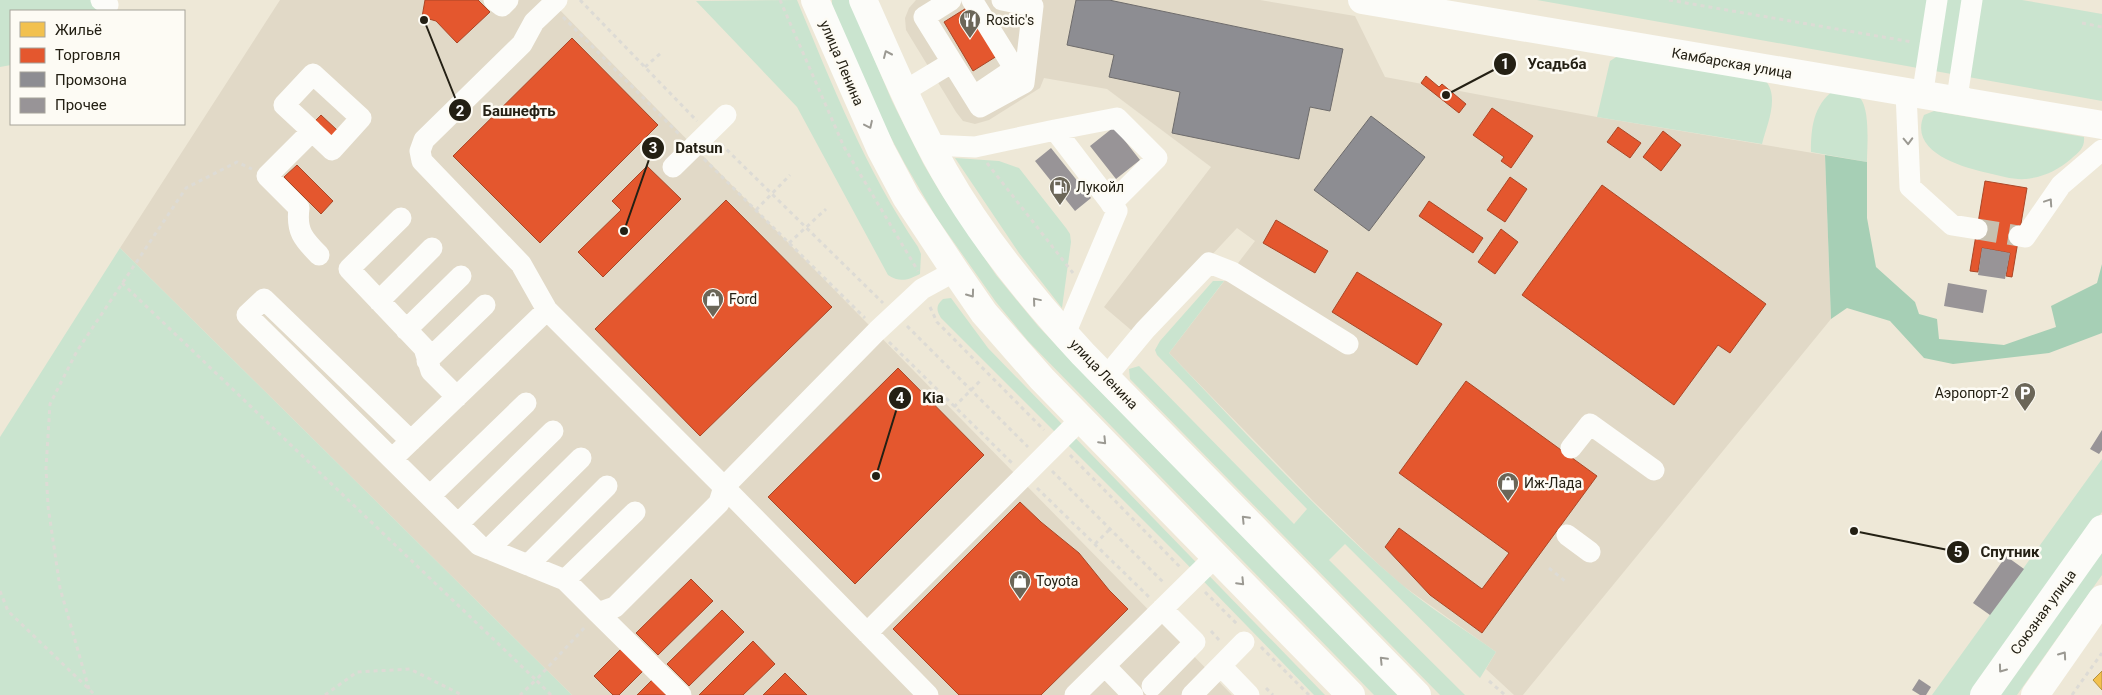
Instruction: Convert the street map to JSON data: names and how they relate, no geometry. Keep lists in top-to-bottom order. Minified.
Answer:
{"streets":{"main road":["улица Ленина","Камбарская улица","Союзная улица"]},"places":{"other":["Башнефть","Усадьба","Datsun","Kia","Спутник"],"restaurant":["Rostic's"],"fuel station":["Лукойл"],"shop":["Ford","Иж-Лада","Toyota"],"parking":["Аэропорт-2"]},"legend":["Жильё","Торговля","Промзона","Прочее"]}
